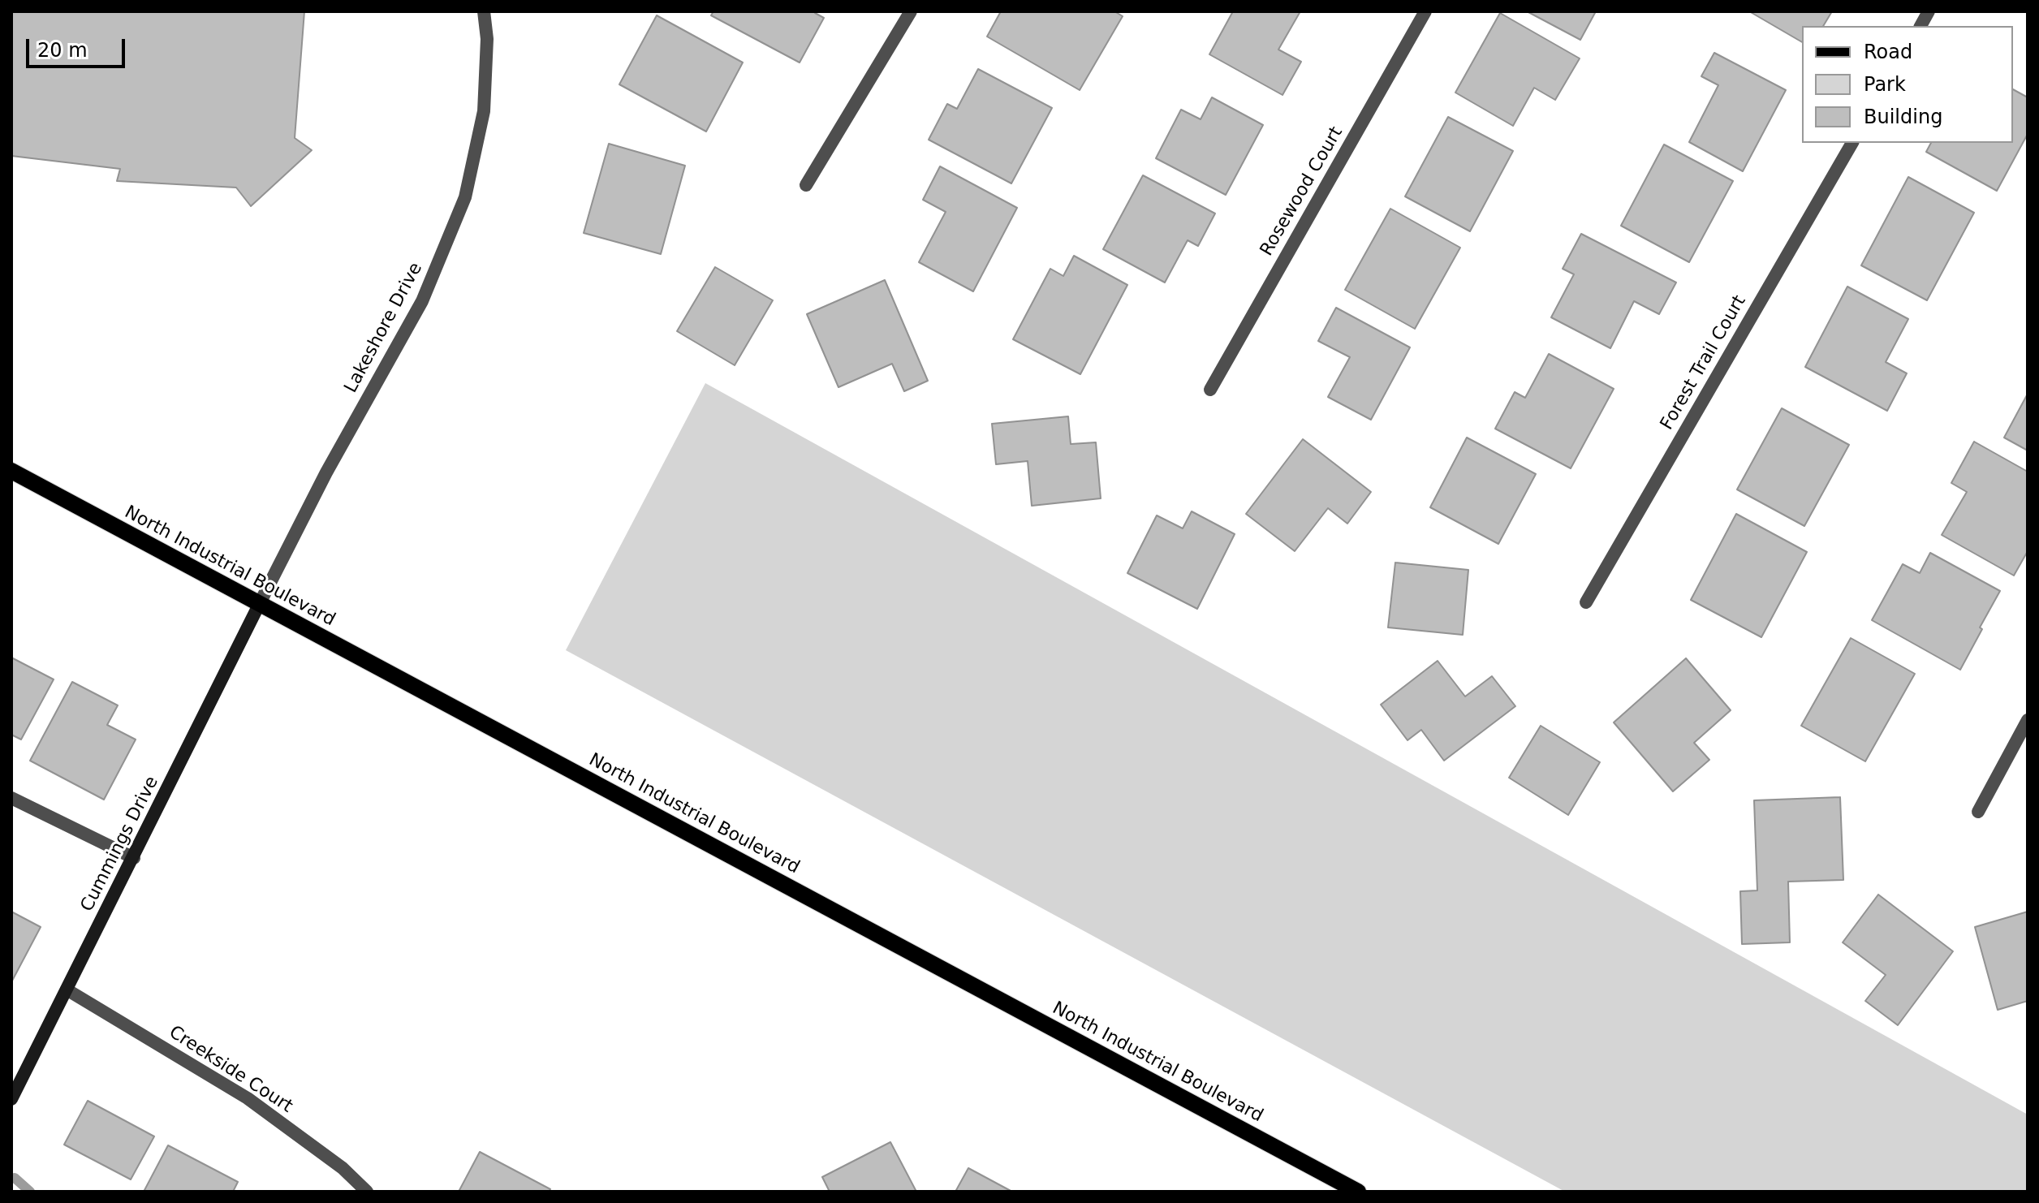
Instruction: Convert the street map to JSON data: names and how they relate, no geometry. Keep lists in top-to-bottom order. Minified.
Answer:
{"streets":{"main road":["North Industrial Boulevard"],"street":["Rosewood Court","Lakeshore Drive","Forest Trail Court","Cummings Drive","Creekside Court"]},"crossings":[["Lakeshore Drive","North Industrial Boulevard"],["Lakeshore Drive","Cummings Drive"],["North Industrial Boulevard","Cummings Drive"],["Cummings Drive","Creekside Court"]],"legend":["Road","Park","Building"],"scale_bar":"20 m"}
